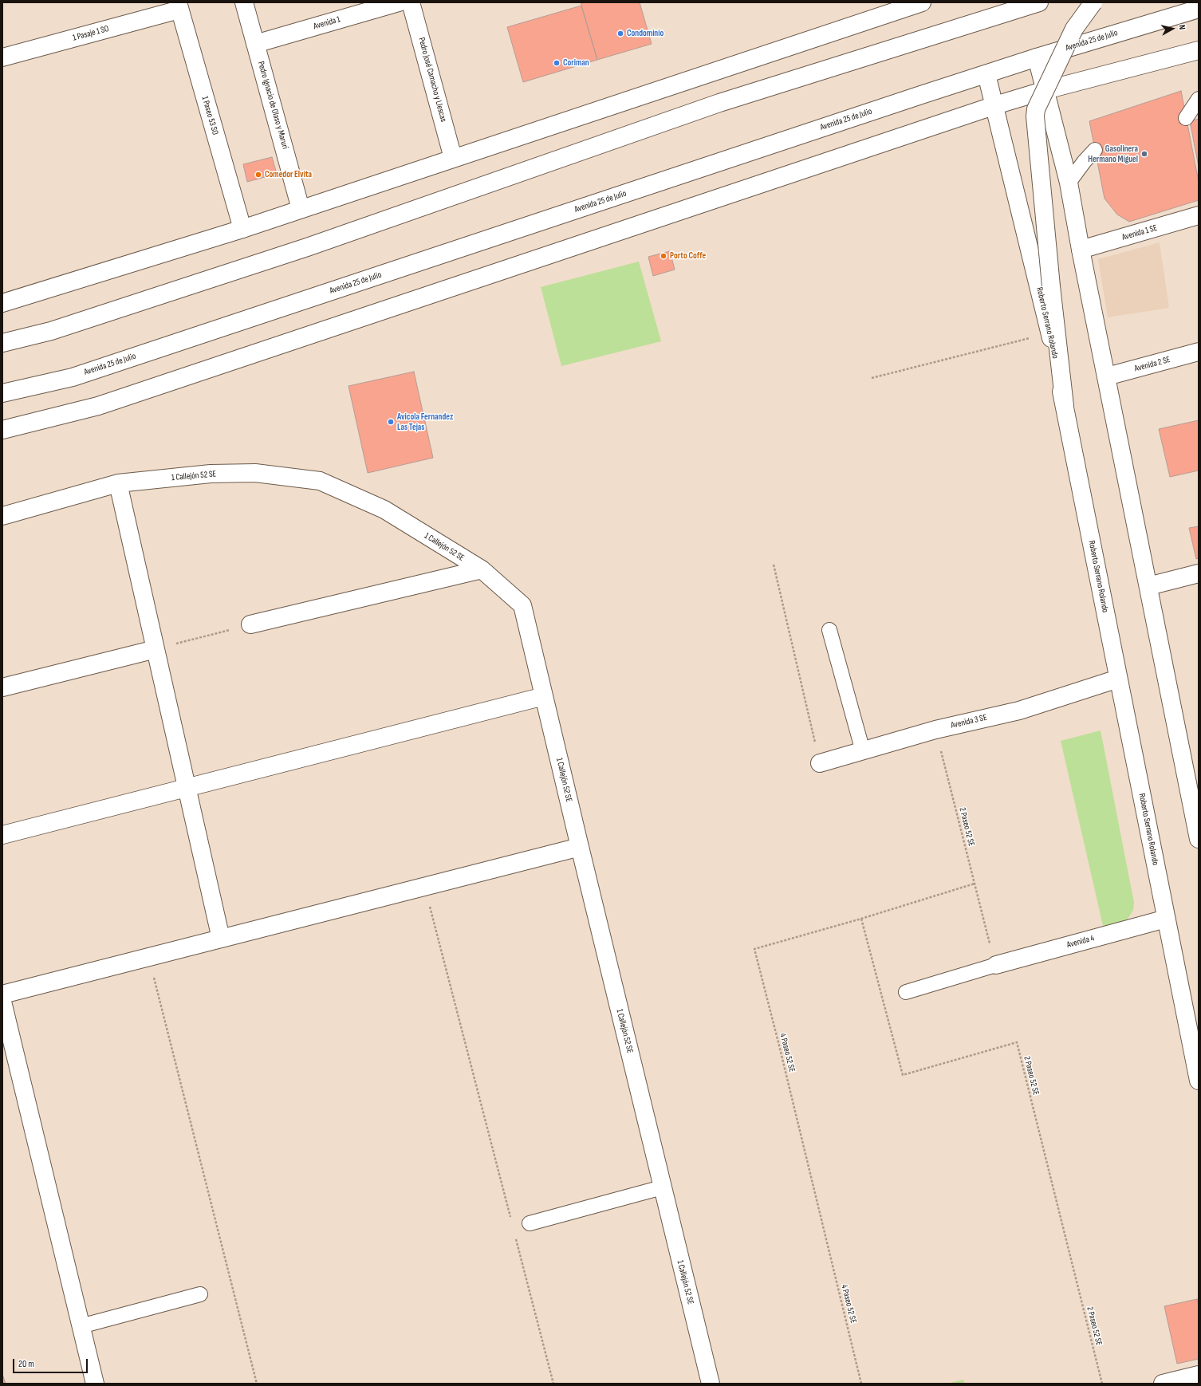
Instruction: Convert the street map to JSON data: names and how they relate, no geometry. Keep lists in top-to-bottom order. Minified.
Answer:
{"streets":{"main road":["Avenida 1","1 Pasaje 1 SO","Avenida 25 de Julio","Pedro José Camacho y Llescas","Pedro Ignacio de Olaso y Maruri","1 Paseo 53 SO","Avenida 1 SE","Roberto Serrano Rolando","Avenida 2 SE","1 Callejón 52 SE","Avenida 3 SE","Avenida 4"],"path":["2 Paseo 52 SE","4 Paseo 52 SE"]},"crossings":[["Avenida 1","Pedro Ignacio de Olaso y Maruri"],["1 Pasaje 1 SO","1 Paseo 53 SO"],["Avenida 25 de Julio","Roberto Serrano Rolando"],["Roberto Serrano Rolando","Avenida 3 SE"],["Roberto Serrano Rolando","Avenida 4"],["Avenida 3 SE","2 Paseo 52 SE"],["2 Paseo 52 SE","Avenida 4"],["2 Paseo 52 SE","4 Paseo 52 SE"]],"places":["Condominio","Coriman","Gasolinera Hermano Miguel","Comedor Elvita","Porto Coffe","Avicola Fernandez Las Tejas"],"scale_bar":"20 m","north":"right"}
